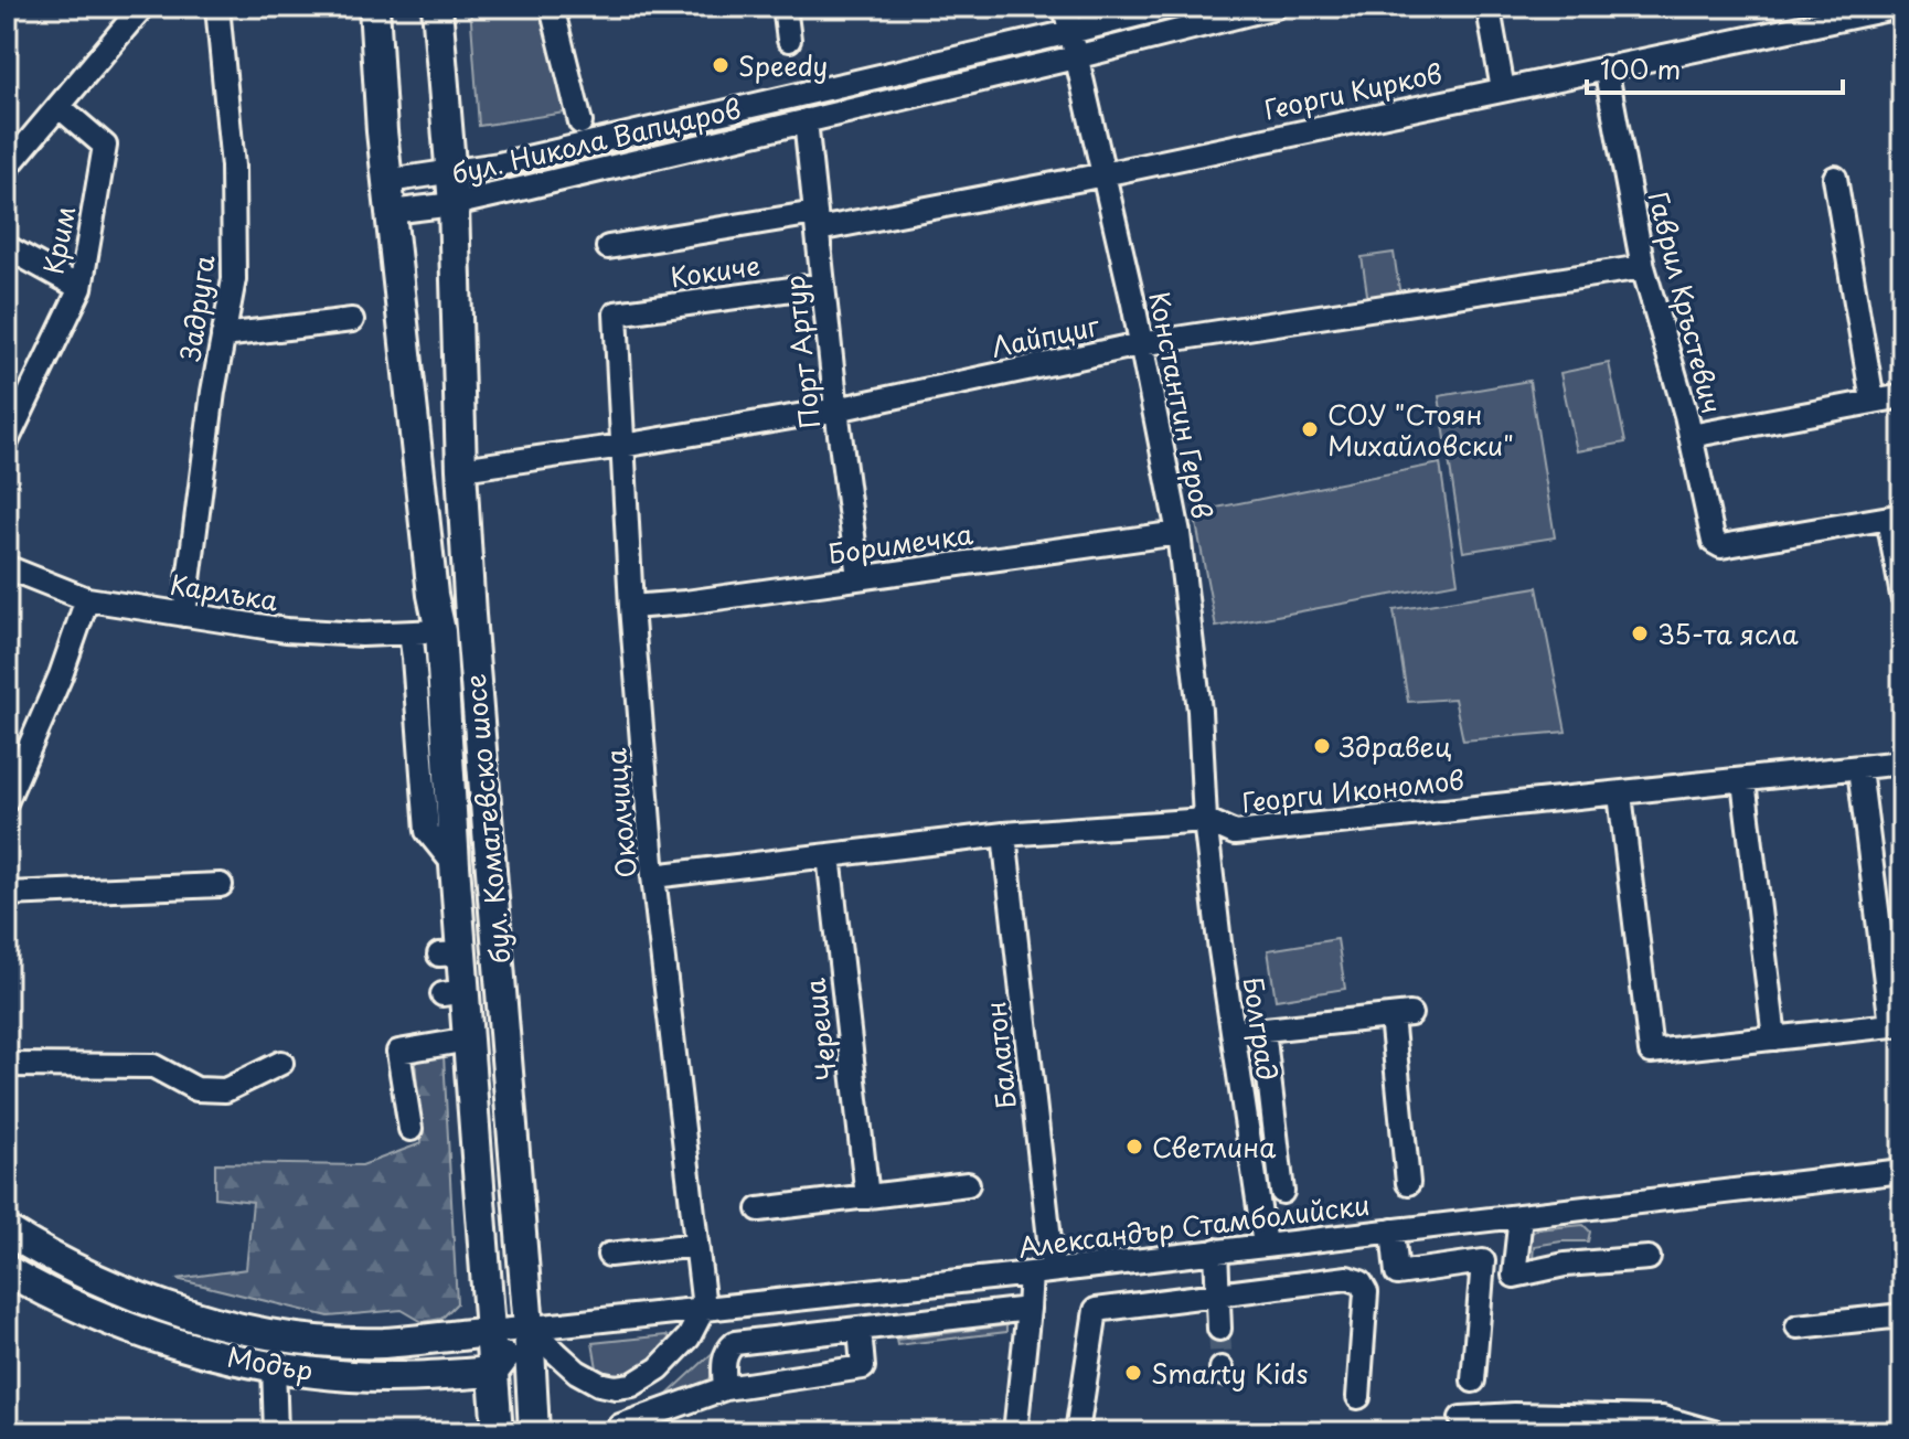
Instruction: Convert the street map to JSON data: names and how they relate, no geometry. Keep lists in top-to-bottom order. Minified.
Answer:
{"streets":{"main road":["бул. Коматевско шосе","Модър"],"street":["Георги Кирков","бул. Никола Вапцаров","Крим","Кокиче","Гаврил Кръстевич","Задруга","Лайпциг","Порт Артур","Константин Геров","Боримечка","Карлъка","Георги Икономов","Околчица","Болград","Череша","Балатон","Александър Стамболийски"]},"crossings":[["Георги Кирков","Гаврил Кръстевич"],["Георги Кирков","Порт Артур"],["Георги Кирков","Константин Геров"],["бул. Никола Вапцаров","Порт Артур"],["бул. Никола Вапцаров","Константин Геров"],["бул. Никола Вапцаров","бул. Коматевско шосе"],["Кокиче","Порт Артур"],["Кокиче","Околчица"],["Гаврил Кръстевич","Лайпциг"],["Задруга","Карлъка"],["Лайпциг","Порт Артур"],["Лайпциг","Константин Геров"],["Лайпциг","Околчица"],["Лайпциг","бул. Коматевско шосе"],["Порт Артур","Боримечка"],["Константин Геров","Боримечка"],["Константин Геров","Георги Икономов"],["Константин Геров","Болград"],["Боримечка","Околчица"],["Карлъка","бул. Коматевско шосе"],["Георги Икономов","Околчица"],["Георги Икономов","Болград"],["Георги Икономов","Череша"],["Георги Икономов","Балатон"],["Околчица","Александър Стамболийски"],["бул. Коматевско шосе","Александър Стамболийски"],["бул. Коматевско шосе","Модър"],["Болград","Александър Стамболийски"],["Балатон","Александър Стамболийски"],["Александър Стамболийски","Модър"]],"places":["Speedy","СОУ \"Стоян Михайловски\"","35-та ясла","Здравец","Светлина","Smarty Kids"],"scale_bar":"100 m"}
